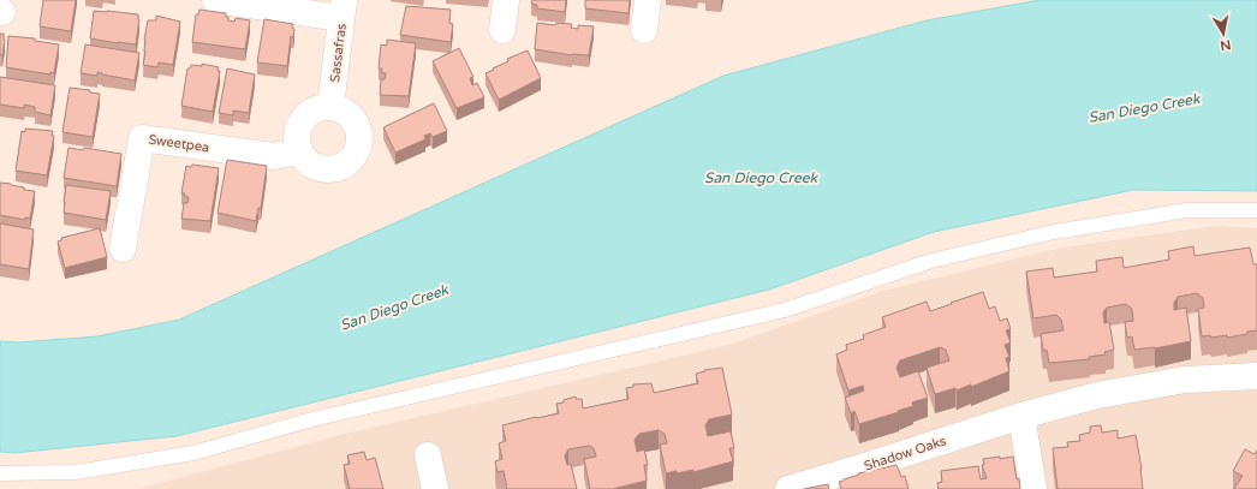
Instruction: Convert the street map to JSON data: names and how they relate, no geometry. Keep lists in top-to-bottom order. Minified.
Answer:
{"streets":{"street":["Sassafras","Sweetpea","Shadow Oaks"]},"crossings":[["Sassafras","Sweetpea"]],"water":["San Diego Creek"],"north":"bottom"}
